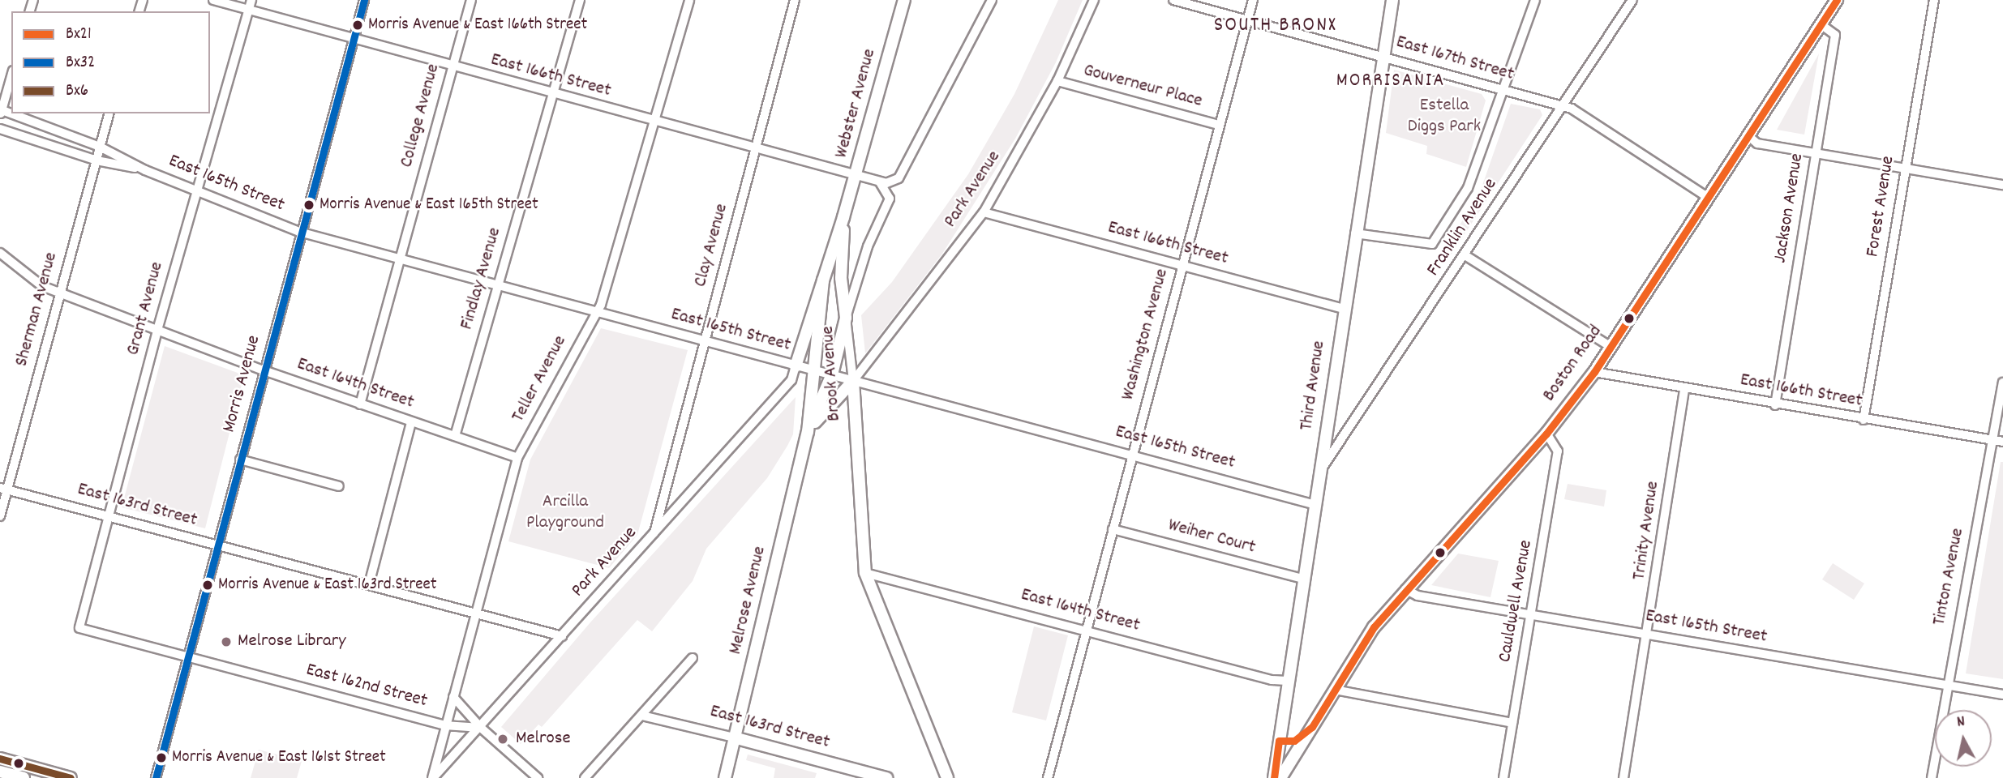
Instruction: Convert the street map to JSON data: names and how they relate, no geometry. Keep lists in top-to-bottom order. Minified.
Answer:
{"streets":{"main road":["Webster Avenue","Boston Road","Brook Avenue","Third Avenue","East 163rd Street","Melrose Avenue"],"street":["East 167th Street","East 166th Street","Gouverneur Place","College Avenue","East 165th Street","Park Avenue","Forest Avenue","Jackson Avenue","Franklin Avenue","Clay Avenue","Findlay Avenue","Grant Avenue","Sherman Avenue","Washington Avenue","Teller Avenue","Morris Avenue","East 164th Street","Trinity Avenue","Weiher Court","Tinton Avenue","Cauldwell Avenue","East 162nd Street"]},"crossings":[["East 167th Street","Franklin Avenue"],["East 167th Street","Washington Avenue"],["East 167th Street","Boston Road"],["East 167th Street","Third Avenue"],["East 166th Street","Webster Avenue"],["East 166th Street","College Avenue"],["East 166th Street","Park Avenue"],["East 166th Street","Forest Avenue"],["East 166th Street","Jackson Avenue"],["East 166th Street","Clay Avenue"],["East 166th Street","Findlay Avenue"],["East 166th Street","Grant Avenue"],["East 166th Street","Washington Avenue"],["East 166th Street","Boston Road"],["East 166th Street","Brook Avenue"],["East 166th Street","Teller Avenue"],["East 166th Street","Morris Avenue"],["East 166th Street","Third Avenue"],["East 166th Street","Trinity Avenue"],["East 166th Street","Tinton Avenue"],["Gouverneur Place","Park Avenue"],["Gouverneur Place","Washington Avenue"],["Webster Avenue","East 165th Street"],["Webster Avenue","Park Avenue"],["Webster Avenue","Brook Avenue"],["Webster Avenue","Melrose Avenue"],["College Avenue","East 165th Street"],["College Avenue","East 164th Street"],["East 165th Street","Park Avenue"],["East 165th Street","Clay Avenue"],["East 165th Street","Findlay Avenue"],["East 165th Street","Grant Avenue"],["East 165th Street","Sherman Avenue"],["East 165th Street","Washington Avenue"],["East 165th Street","Boston Road"],["East 165th Street","Brook Avenue"],["East 165th Street","Teller Avenue"],["East 165th Street","Morris Avenue"],["East 165th Street","Third Avenue"],["East 165th Street","Trinity Avenue"],["East 165th Street","Tinton Avenue"],["East 165th Street","Melrose Avenue"],["East 165th Street","Cauldwell Avenue"],["Park Avenue","Clay Avenue"],["Park Avenue","Brook Avenue"],["Park Avenue","Teller Avenue"],["Park Avenue","East 163rd Street"],["Park Avenue","East 162nd Street"],["Jackson Avenue","Boston Road"],["Franklin Avenue","Third Avenue"],["Findlay Avenue","East 164th Street"],["Grant Avenue","East 164th Street"],["Grant Avenue","East 163rd Street"],["Grant Avenue","East 162nd Street"],["Sherman Avenue","East 164th Street"],["Sherman Avenue","East 163rd Street"],["Washington Avenue","East 164th Street"],["Washington Avenue","Weiher Court"],["Boston Road","Third Avenue"],["Boston Road","Cauldwell Avenue"],["Brook Avenue","East 164th Street"],["Teller Avenue","East 164th Street"],["Teller Avenue","East 163rd Street"],["Teller Avenue","East 162nd Street"],["Morris Avenue","East 164th Street"],["Morris Avenue","East 163rd Street"],["Morris Avenue","East 162nd Street"],["East 164th Street","Third Avenue"],["Third Avenue","Weiher Court"],["East 163rd Street","Melrose Avenue"]],"districts":["SOUTH BRONX","MORRISANIA"],"parks":["Estella Diggs Park","Arcilla Playground"],"places":["Morris Avenue & East 166th Street","Morris Avenue & East 165th Street","Morris Avenue & East 163rd Street","Melrose Library","Melrose","Morris Avenue & East 161st Street"],"lines":["transit line Bx21","transit line Bx32","transit line Bx6"],"legend":["Bx21","Bx32","Bx6"],"north":"top"}
